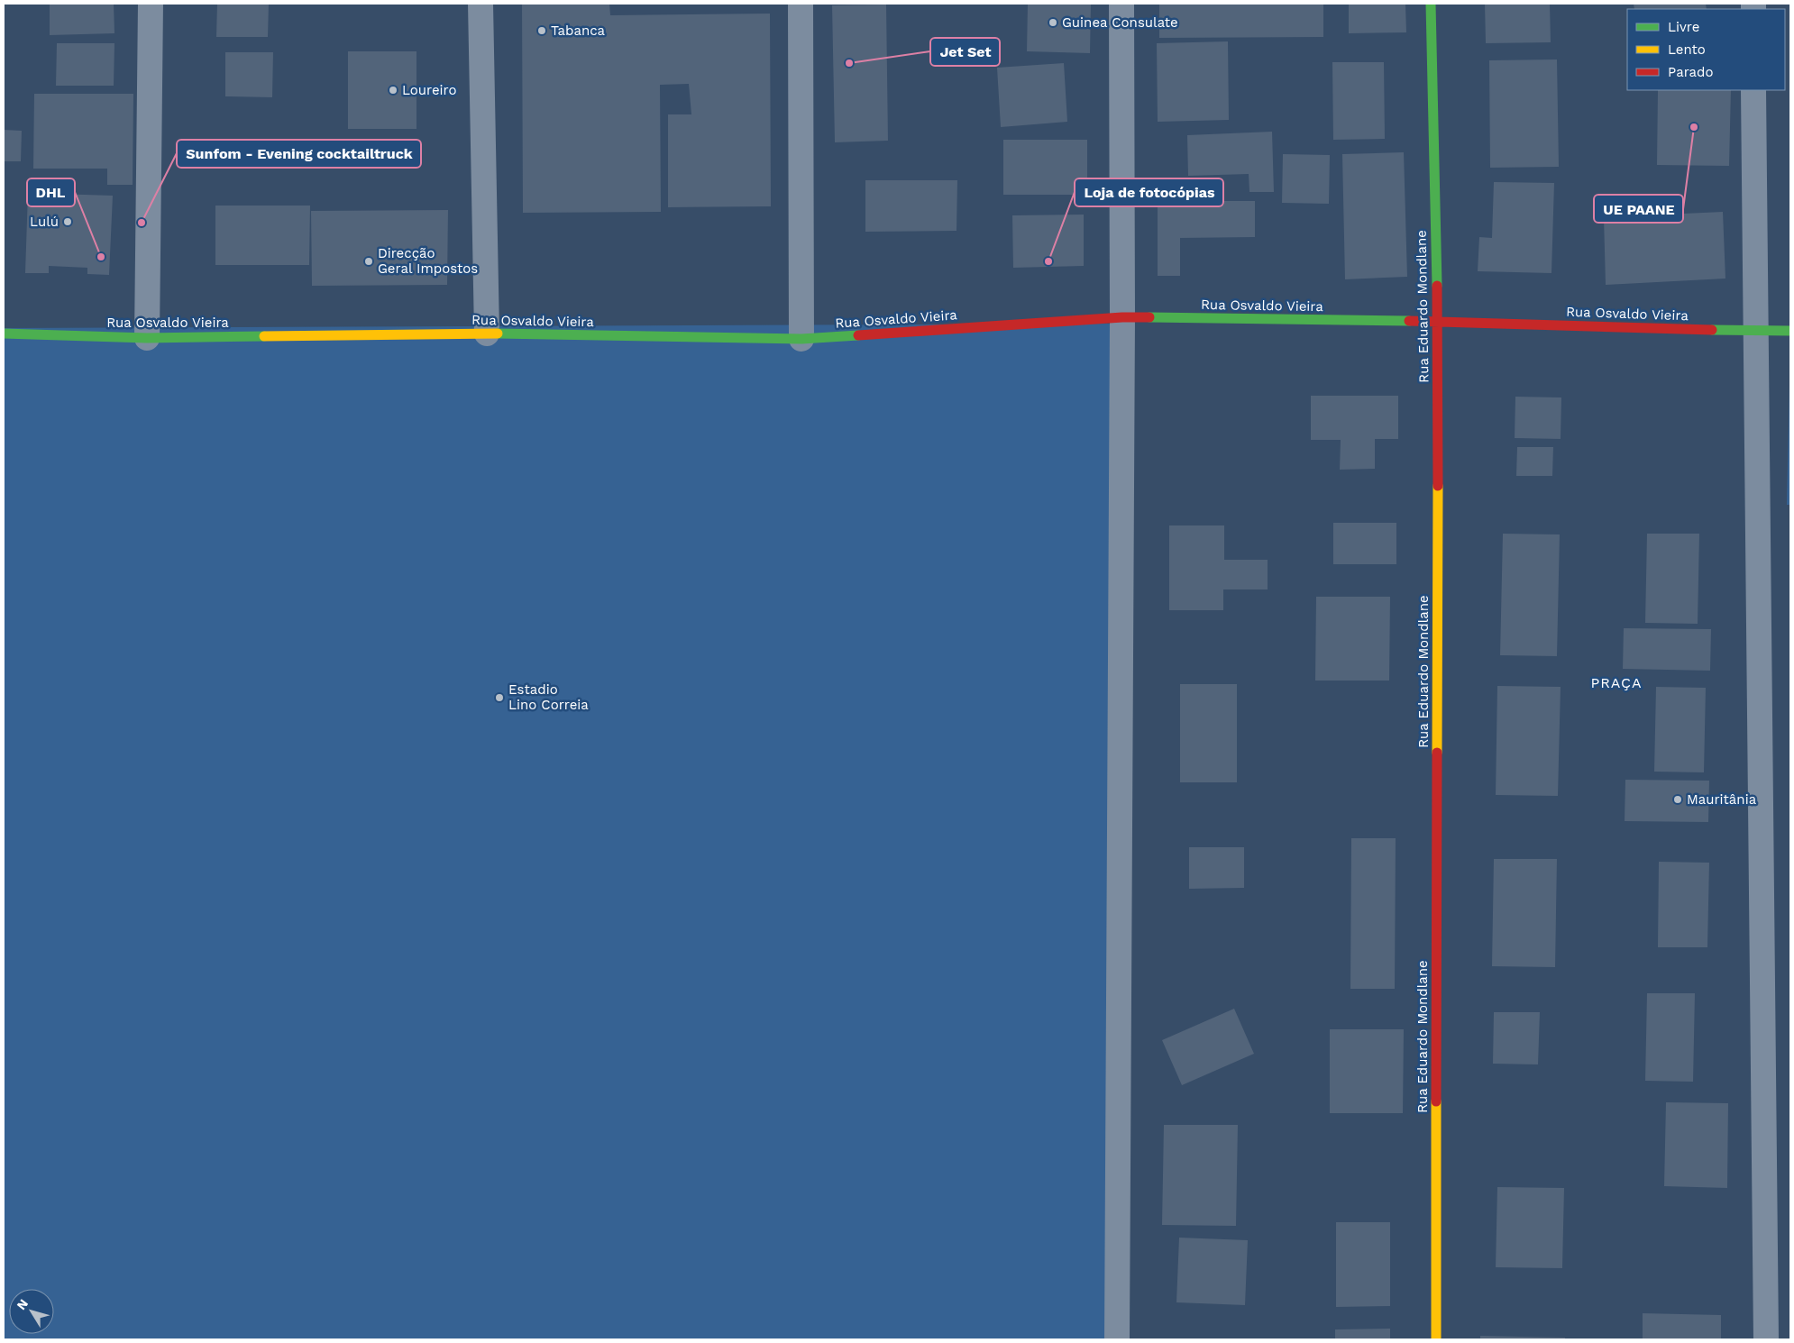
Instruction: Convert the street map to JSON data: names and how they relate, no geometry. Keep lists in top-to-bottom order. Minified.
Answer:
{"streets":{"street":["Rua Osvaldo Vieira","Rua Eduardo Mondlane"]},"crossings":[["Rua Osvaldo Vieira","Rua Eduardo Mondlane"]],"districts":["PRAÇA"],"places":["Guinea Consulate","Tabanca","Jet Set","Loureiro","UE PAANE","Lulú","Sunfom - Evening cocktailtruck","DHL","Direcção Geral Impostos","Loja de fotocópias","Estadio Lino Correia","Mauritânia"],"legend":["Livre","Lento","Parado"],"north":"top left"}
